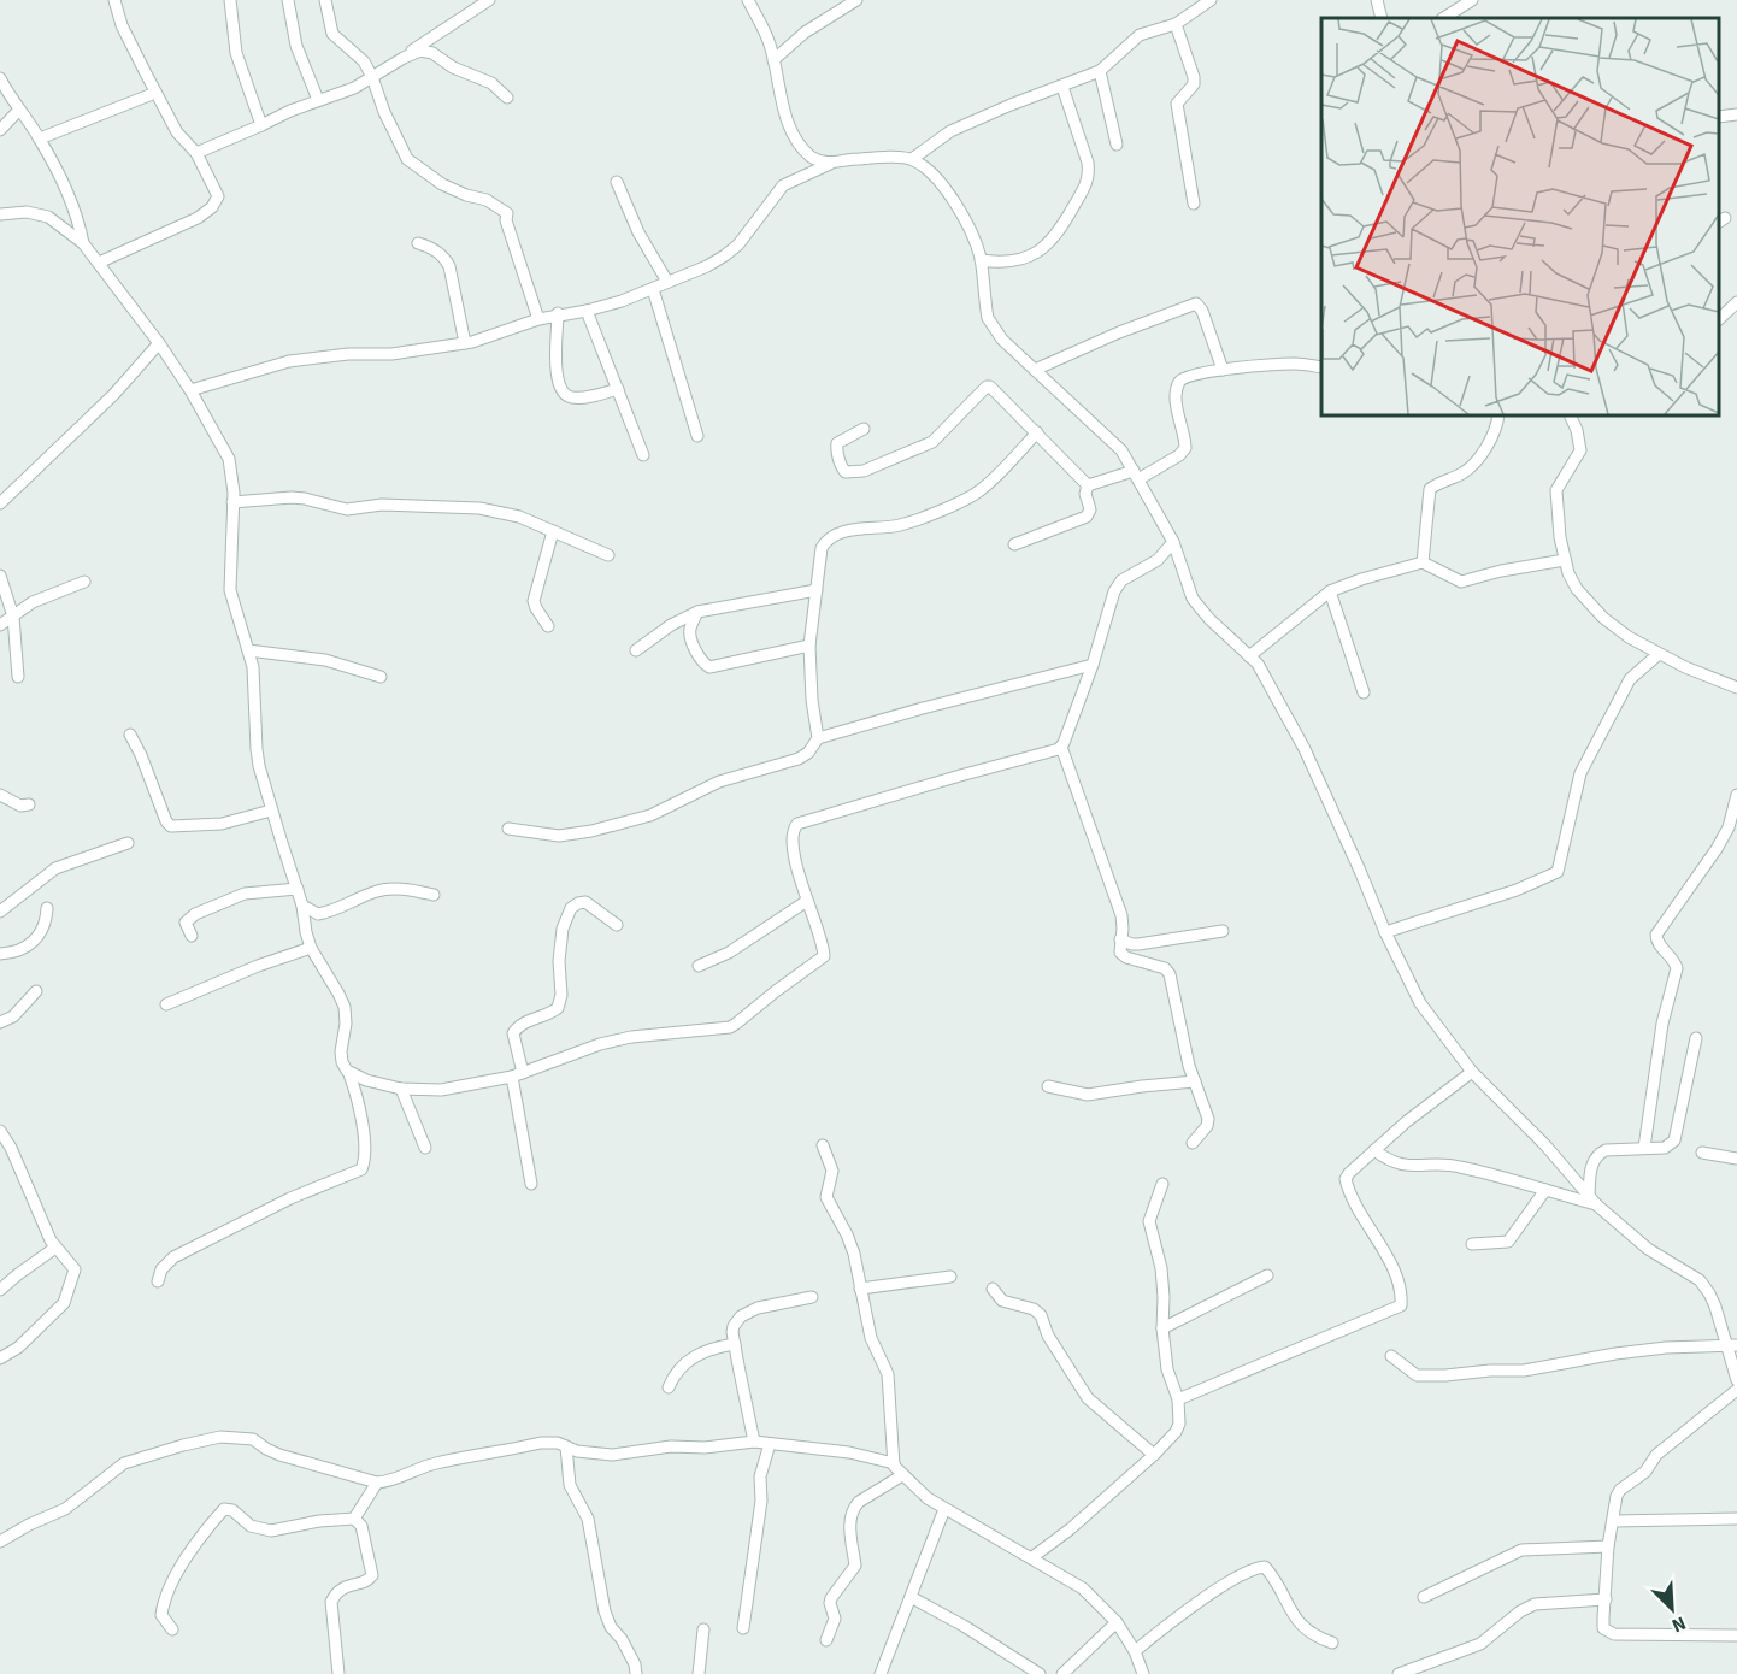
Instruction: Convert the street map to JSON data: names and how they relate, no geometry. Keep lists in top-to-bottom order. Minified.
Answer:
{"north":"bottom right"}
